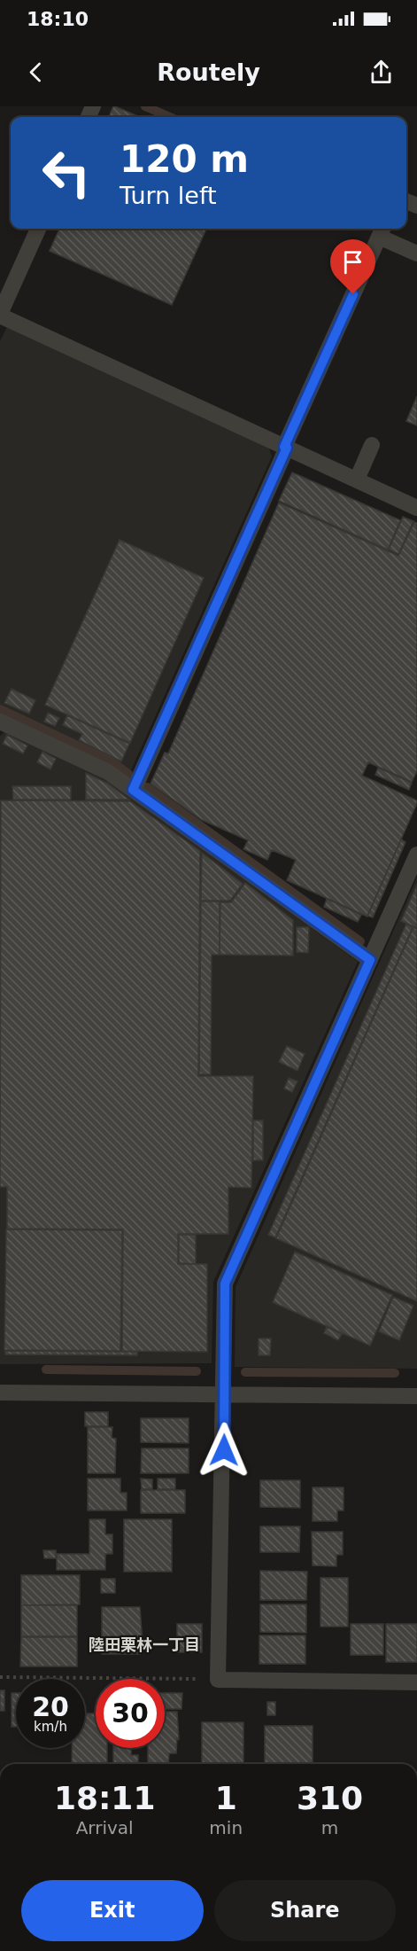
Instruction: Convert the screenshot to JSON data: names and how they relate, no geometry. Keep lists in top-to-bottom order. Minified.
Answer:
{"districts":["陸田栗林一丁目"],"page":{"status":"18:10","header":"Routely","turn":["120 m","Turn left"],"speed":"20 km/h","limit":"30","eta":["18:11","Arrival","1","min","310","m"],"buttons":["Exit","Share"]}}
